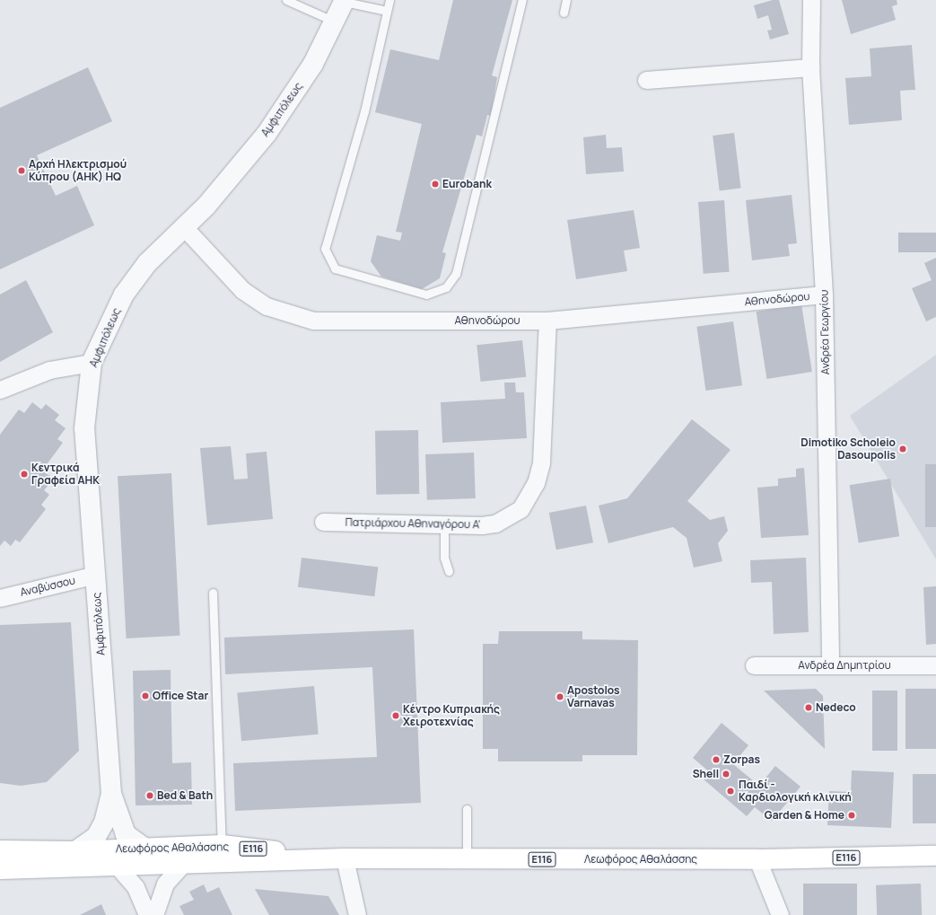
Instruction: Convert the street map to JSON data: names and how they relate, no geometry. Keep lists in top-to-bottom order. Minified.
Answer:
{"streets":{"main road":["Λεωφόρος Αθαλάσσης","E116"],"street":["Αμφιπόλεως","Αθηνοδώρου","Ανδρέα Γεωργίου","Πατριάρχου Αθηναγόρου Α'","Αναβύσσου","Ανδρέα Δημητρίου"]},"crossings":[["Αμφιπόλεως","Αθηνοδώρου"],["Αμφιπόλεως","Αναβύσσου"],["Αμφιπόλεως","Λεωφόρος Αθαλάσσης"],["Αθηνοδώρου","Ανδρέα Γεωργίου"],["Αθηνοδώρου","Πατριάρχου Αθηναγόρου Α'"],["Ανδρέα Γεωργίου","Ανδρέα Δημητρίου"]],"places":["Αρχή Ηλεκτρισμού Κύπρου (ΑΗΚ) HQ","Eurobank","Dimotiko Scholeio Dasoupolis","Κεντρικά Γραφεία ΑΗΚ","Office Star","Apostolos Varnavas","Nedeco","Κέντρο Κυπριακής Χειροτεχνίας","Zorpas","Shell","Παιδί - Καρδιολογική κλινική","Bed & Bath","Garden & Home"]}
